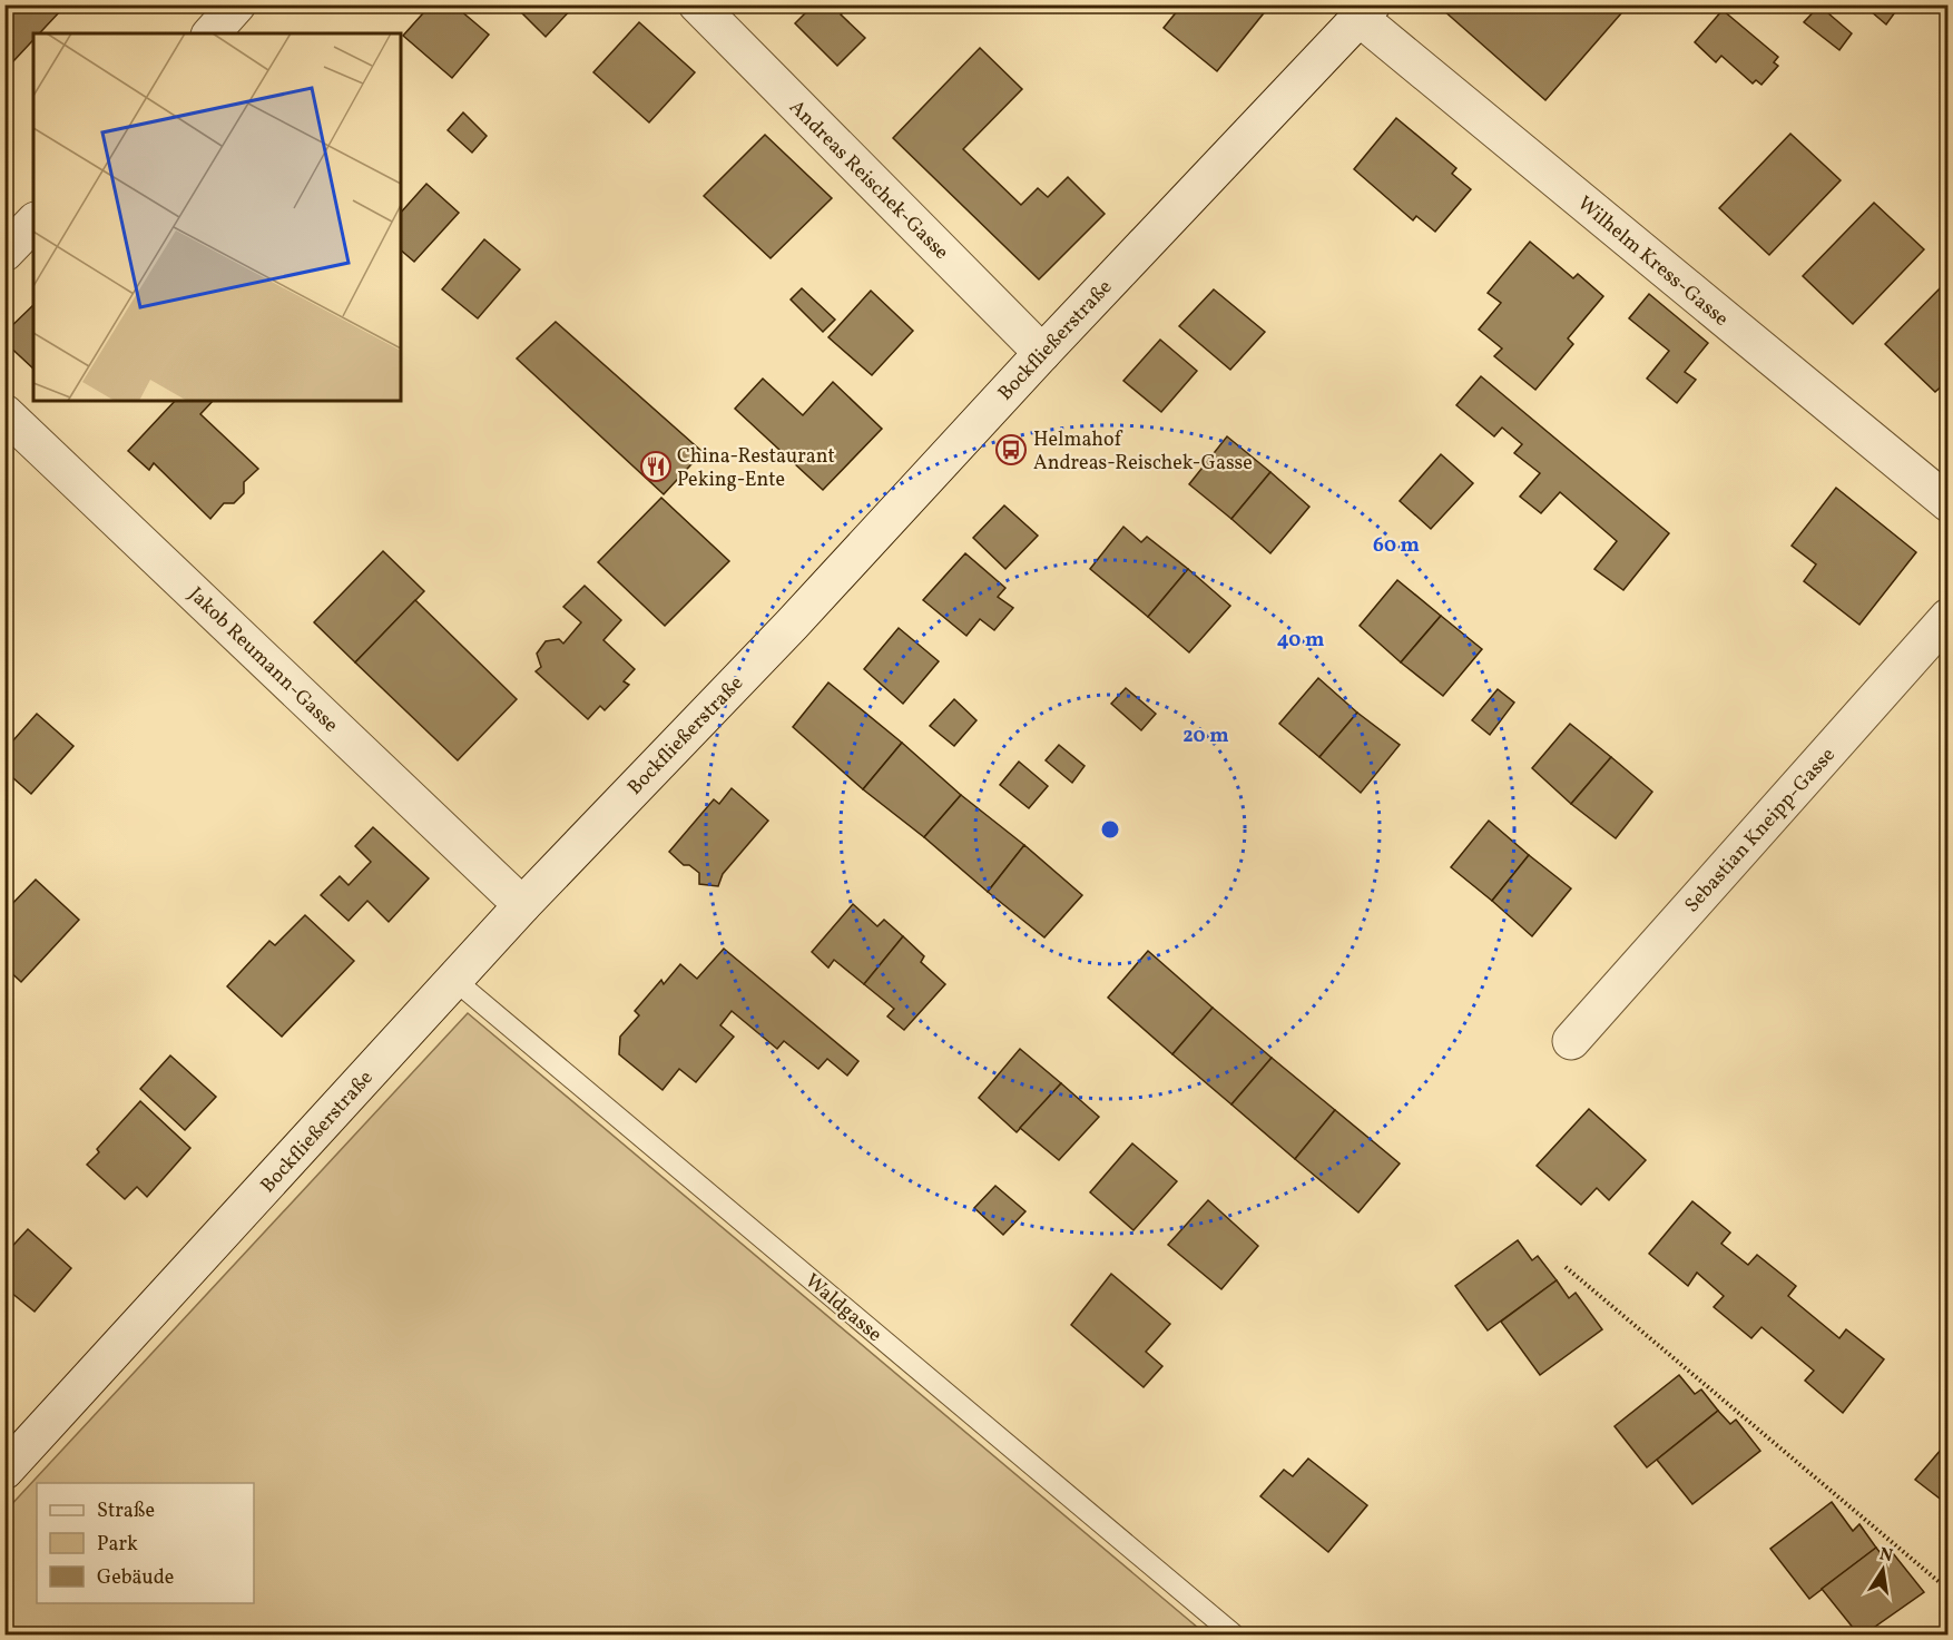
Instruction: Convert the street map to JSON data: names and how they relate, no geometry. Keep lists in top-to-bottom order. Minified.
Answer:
{"streets":{"street":["Andreas Reischek-Gasse","Wilhelm Kress-Gasse","Bockfließerstraße","Jakob Reumann-Gasse","Sebastian Kneipp-Gasse"],"lane":["Waldgasse"]},"crossings":[["Andreas Reischek-Gasse","Bockfließerstraße"],["Wilhelm Kress-Gasse","Bockfließerstraße"],["Bockfließerstraße","Jakob Reumann-Gasse"],["Bockfließerstraße","Waldgasse"]],"places":{"bus stop":["Helmahof Andreas-Reischek-Gasse"],"restaurant":["China-Restaurant Peking-Ente"]},"legend":["Straße","Park","Gebäude"],"north":"top","rings":["60 m","40 m","20 m"]}
